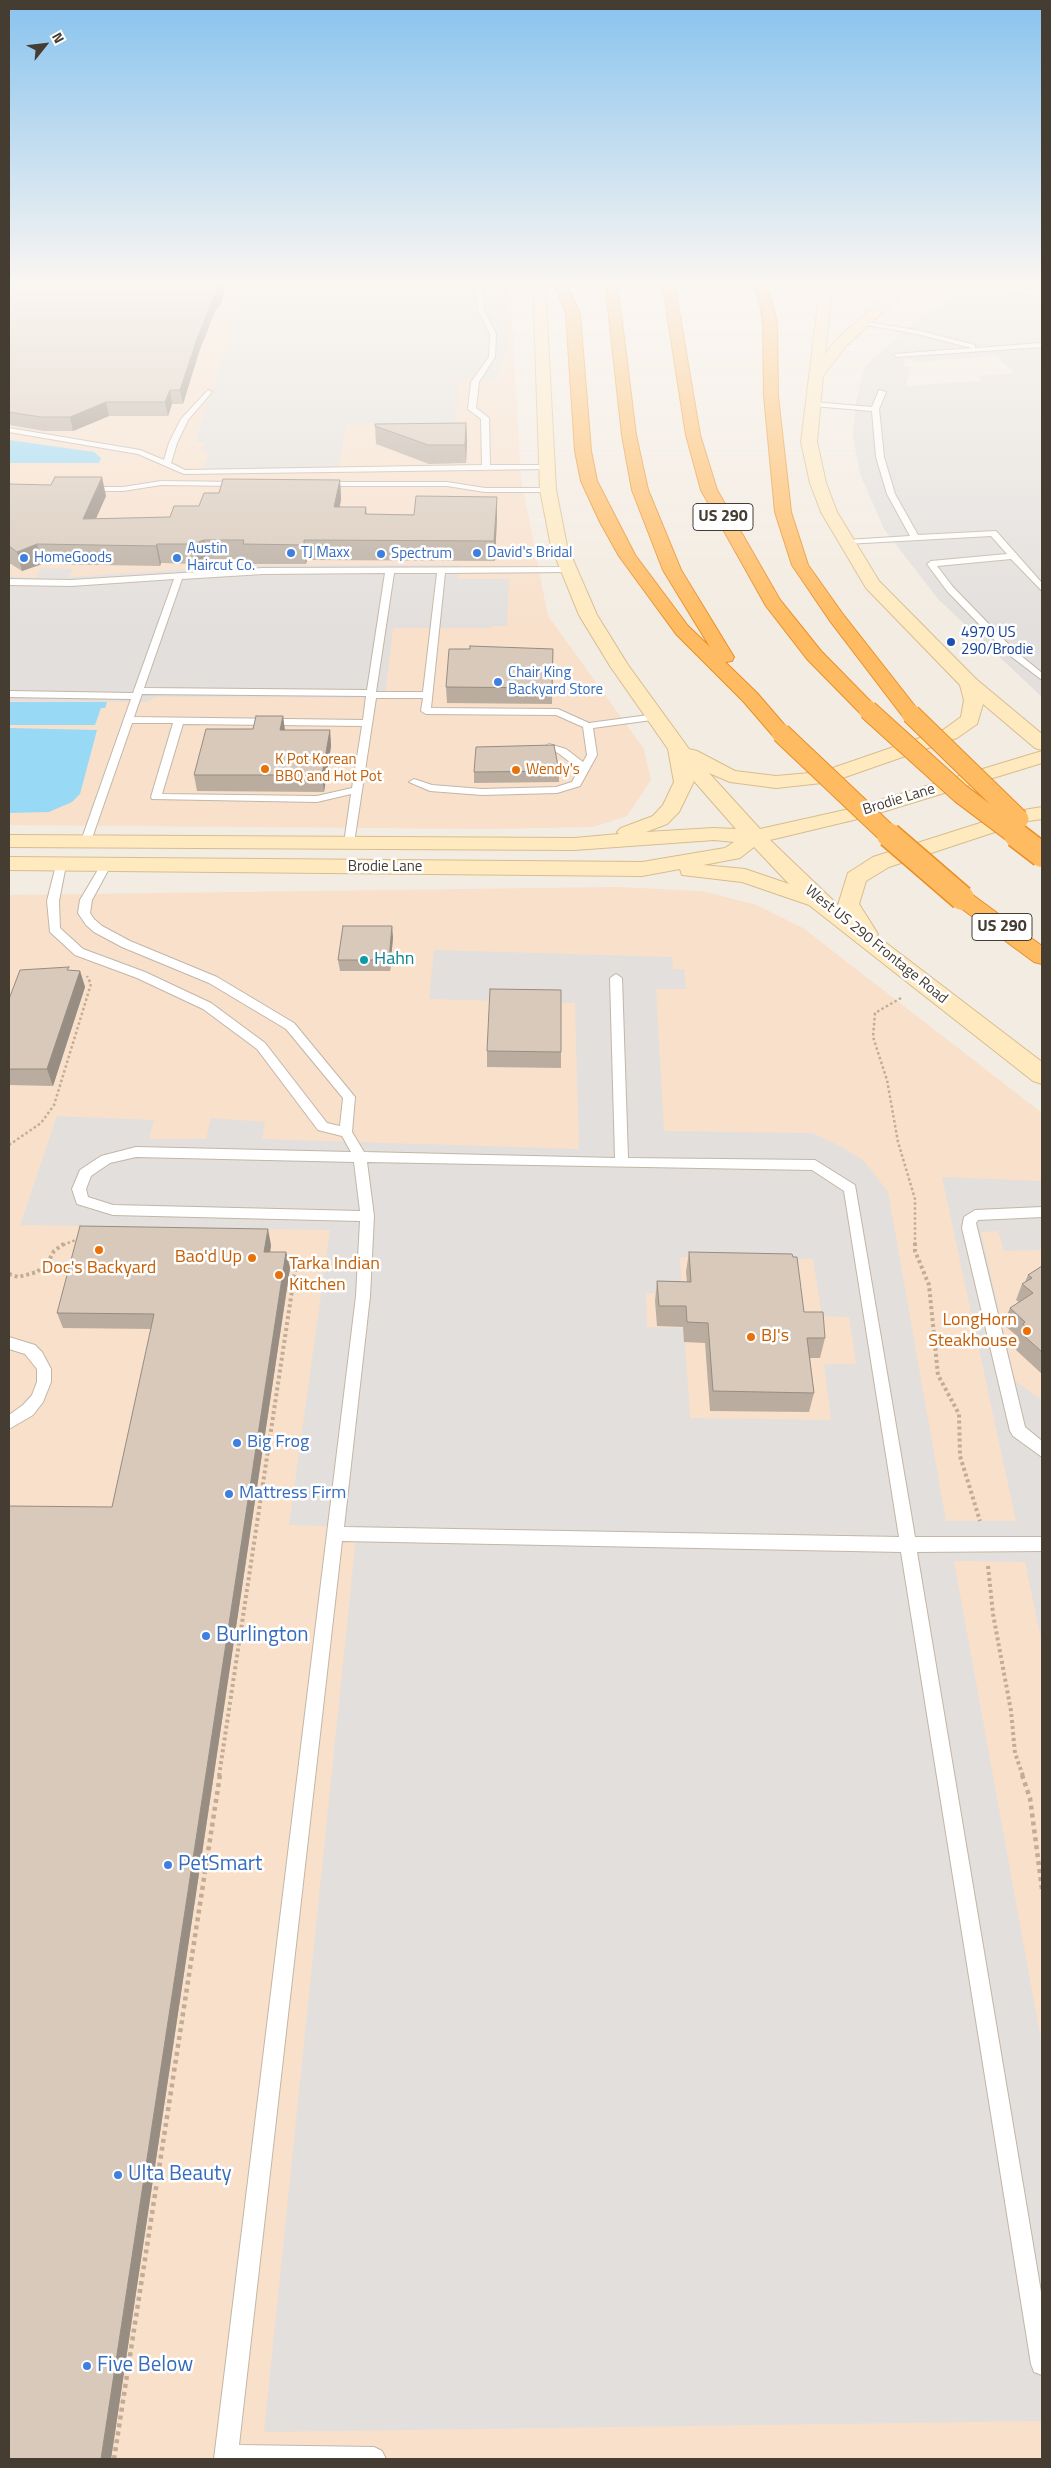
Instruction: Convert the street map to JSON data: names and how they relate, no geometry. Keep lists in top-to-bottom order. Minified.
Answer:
{"streets":{"highway":["US 290"],"main road":["Brodie Lane","West US 290 Frontage Road"]},"crossings":[["Brodie Lane","West US 290 Frontage Road"]],"places":["TJ Maxx","David's Bridal","Spectrum","HomeGoods","Austin Haircut Co.","4970 US 290/Brodie","Chair King Backyard Store","K Pot Korean BBQ and Hot Pot","Wendy's","Hahn","Doc's Backyard","Bao'd Up","Tarka Indian Kitchen","LongHorn Steakhouse","BJ's","Big Frog","Mattress Firm","Burlington","PetSmart","Ulta Beauty","Five Below"],"north":"top right"}
